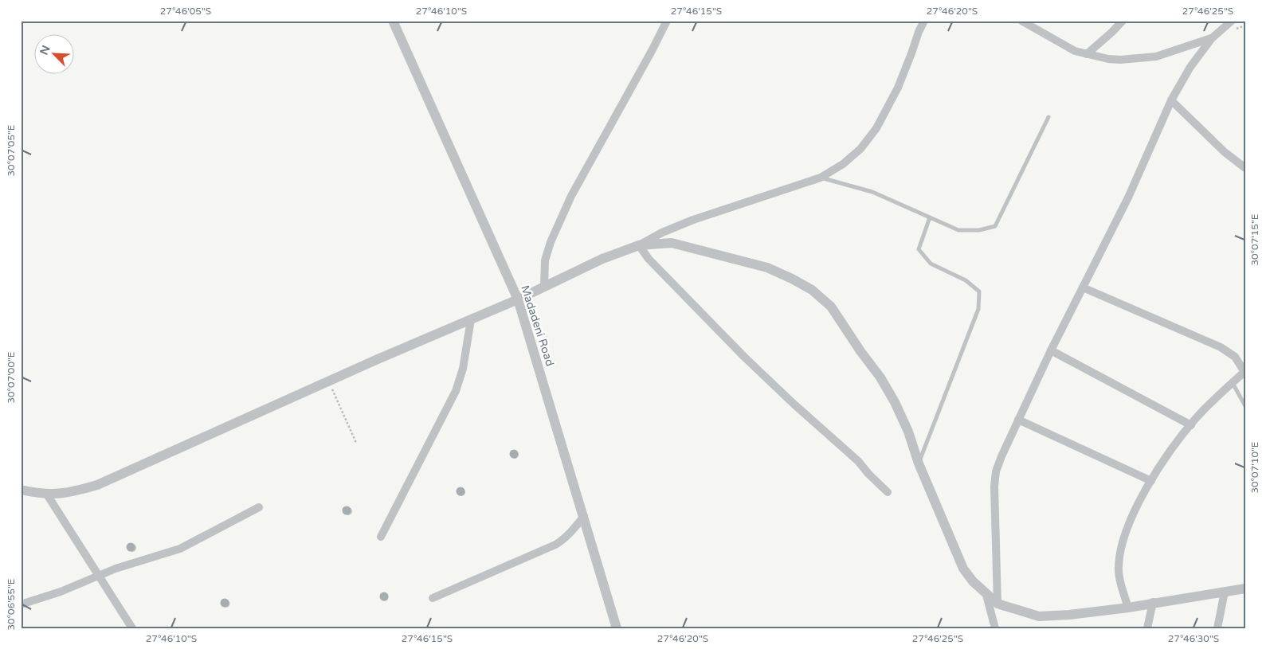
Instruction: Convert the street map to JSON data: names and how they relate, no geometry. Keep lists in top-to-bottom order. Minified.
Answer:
{"streets":{"street":["Madadeni Road"]},"north":"top left","coordinates":["27°46'05\"S","27°46'10\"S","27°46'15\"S","27°46'20\"S","27°46'25\"S","30°07'05\"E","30°07'15\"E","30°07'00\"E","30°07'10\"E","30°06'55\"E","27°46'30\"S"]}
